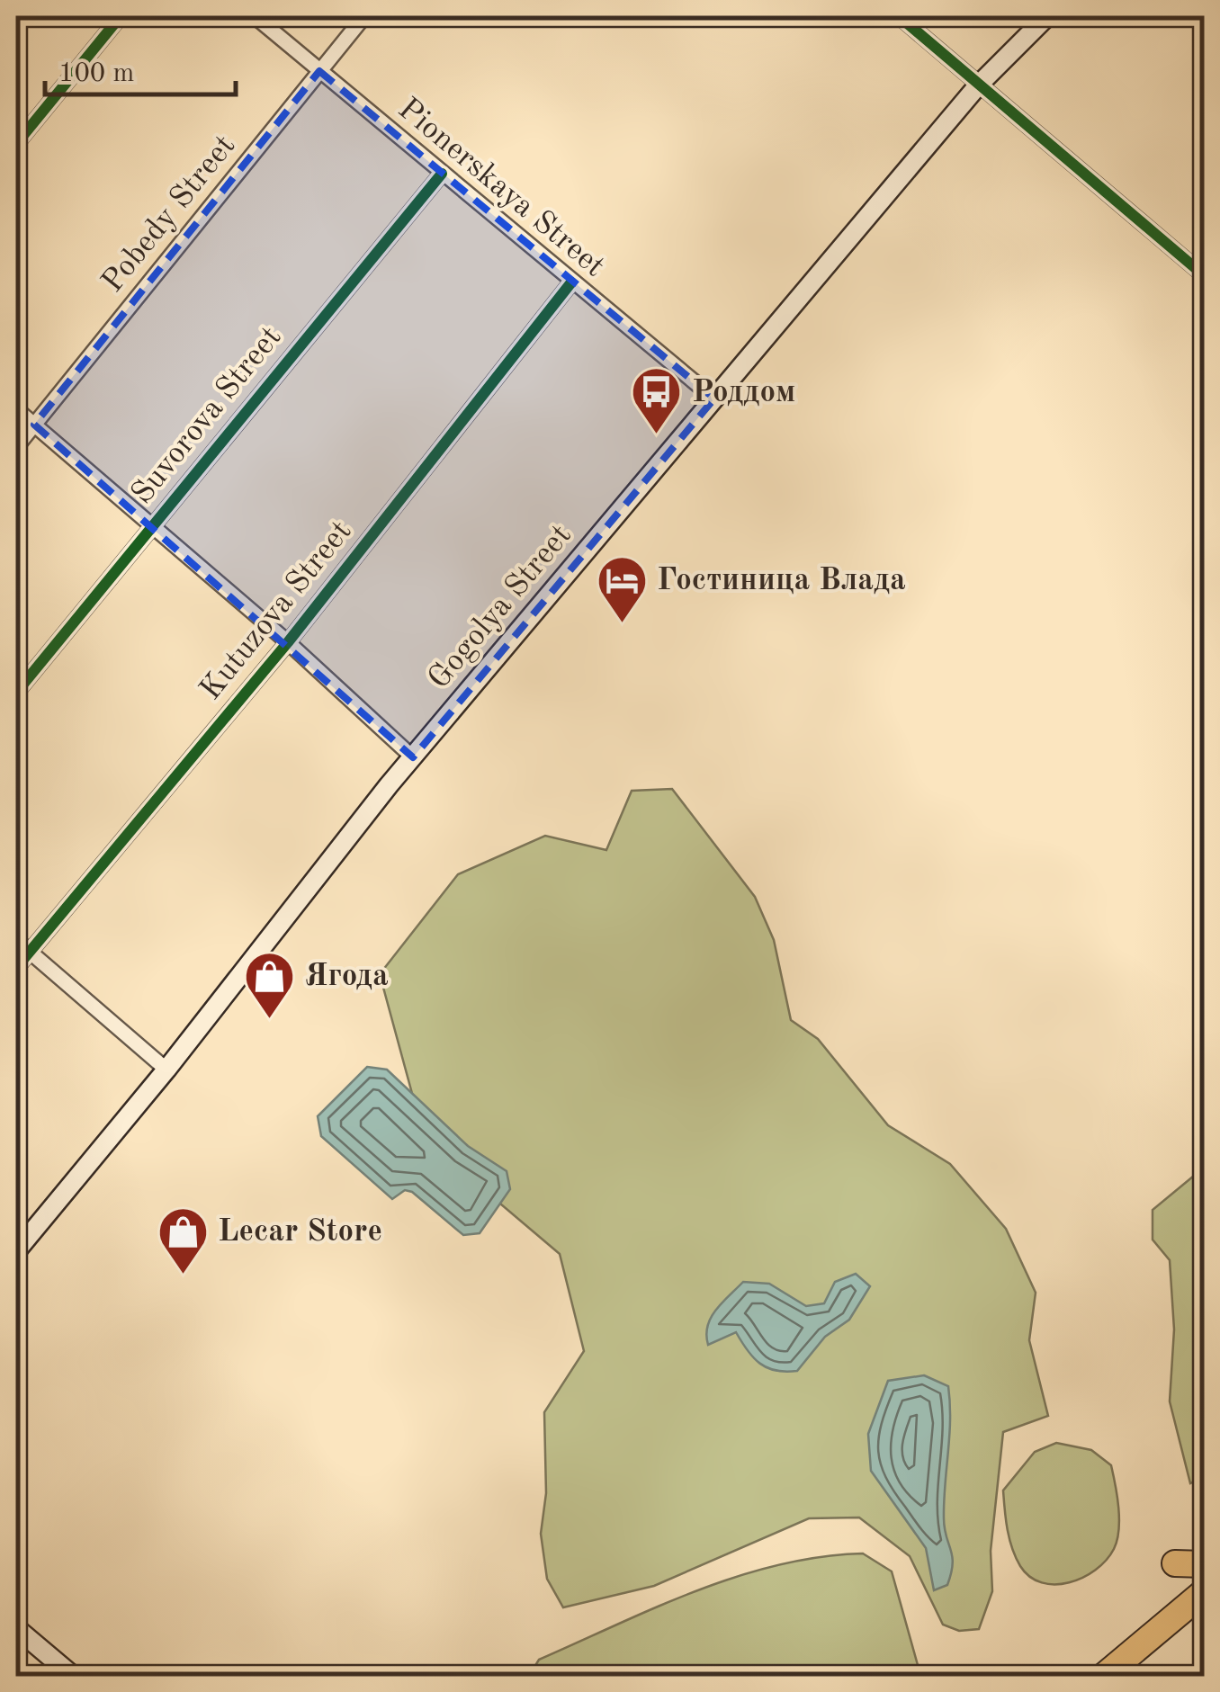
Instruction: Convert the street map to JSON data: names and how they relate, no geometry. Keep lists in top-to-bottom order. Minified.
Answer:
{"streets":{"main road":["Gogolya Street"],"street":["Pionerskaya Street","Pobedy Street","Suvorova Street","Kutuzova Street"]},"crossings":[["Pionerskaya Street","Pobedy Street"],["Pionerskaya Street","Suvorova Street"],["Pionerskaya Street","Gogolya Street"],["Pionerskaya Street","Kutuzova Street"]],"places":{"bus stop":["Роддом"],"hotel":["Гостиница Влада"],"shop":["Ягода","Lecar Store"]},"scale_bar":"100 m"}
